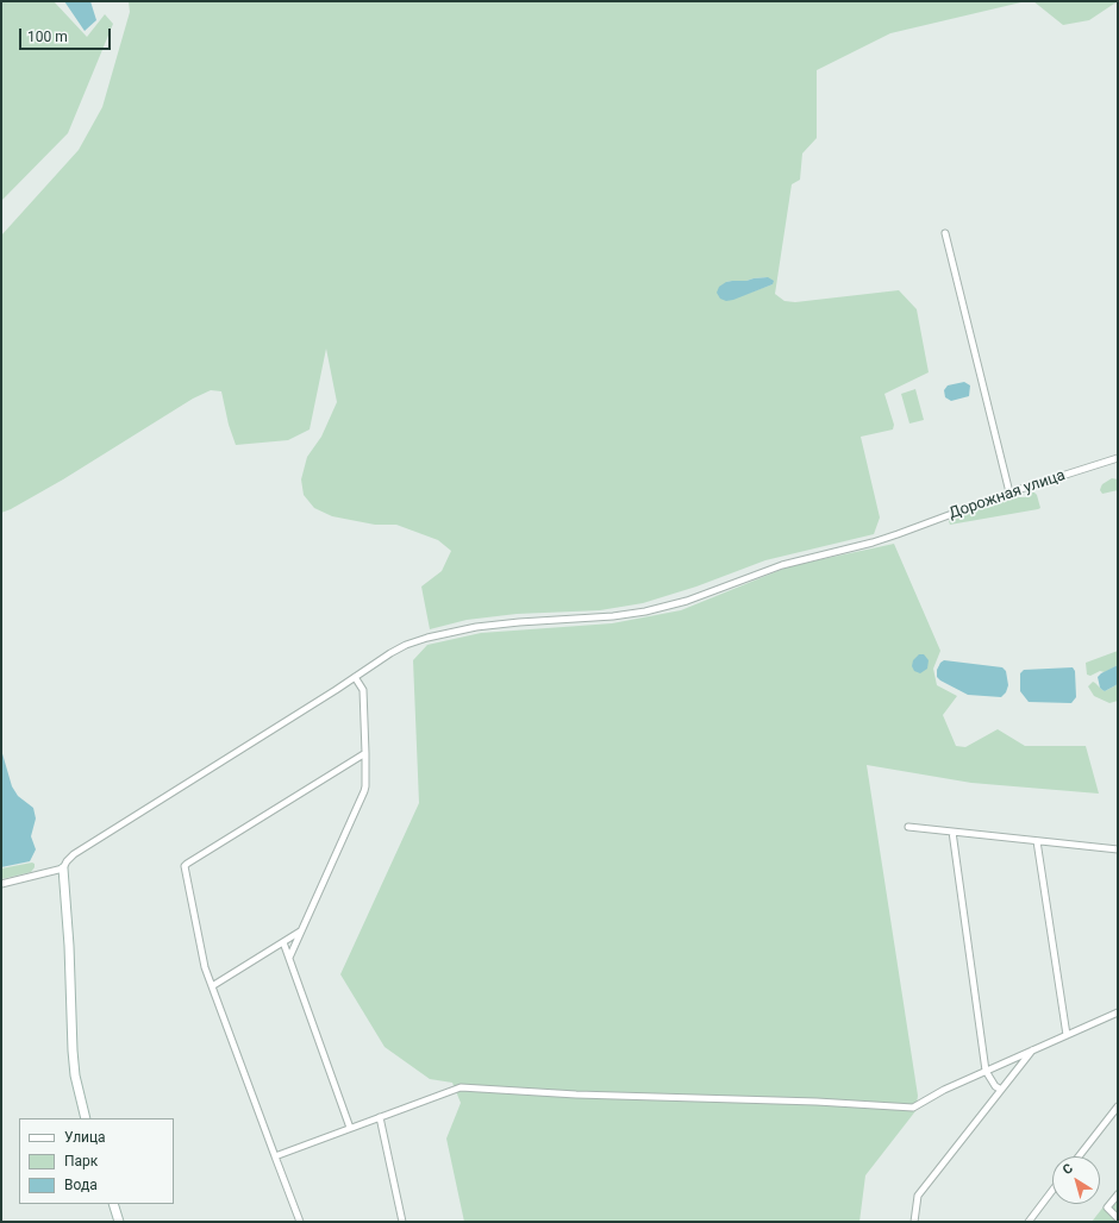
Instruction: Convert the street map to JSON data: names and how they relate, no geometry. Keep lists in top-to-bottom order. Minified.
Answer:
{"streets":{"street":["Дорожная улица"]},"legend":["Улица","Парк","Вода"],"scale_bar":"100 m","north":"top left"}
